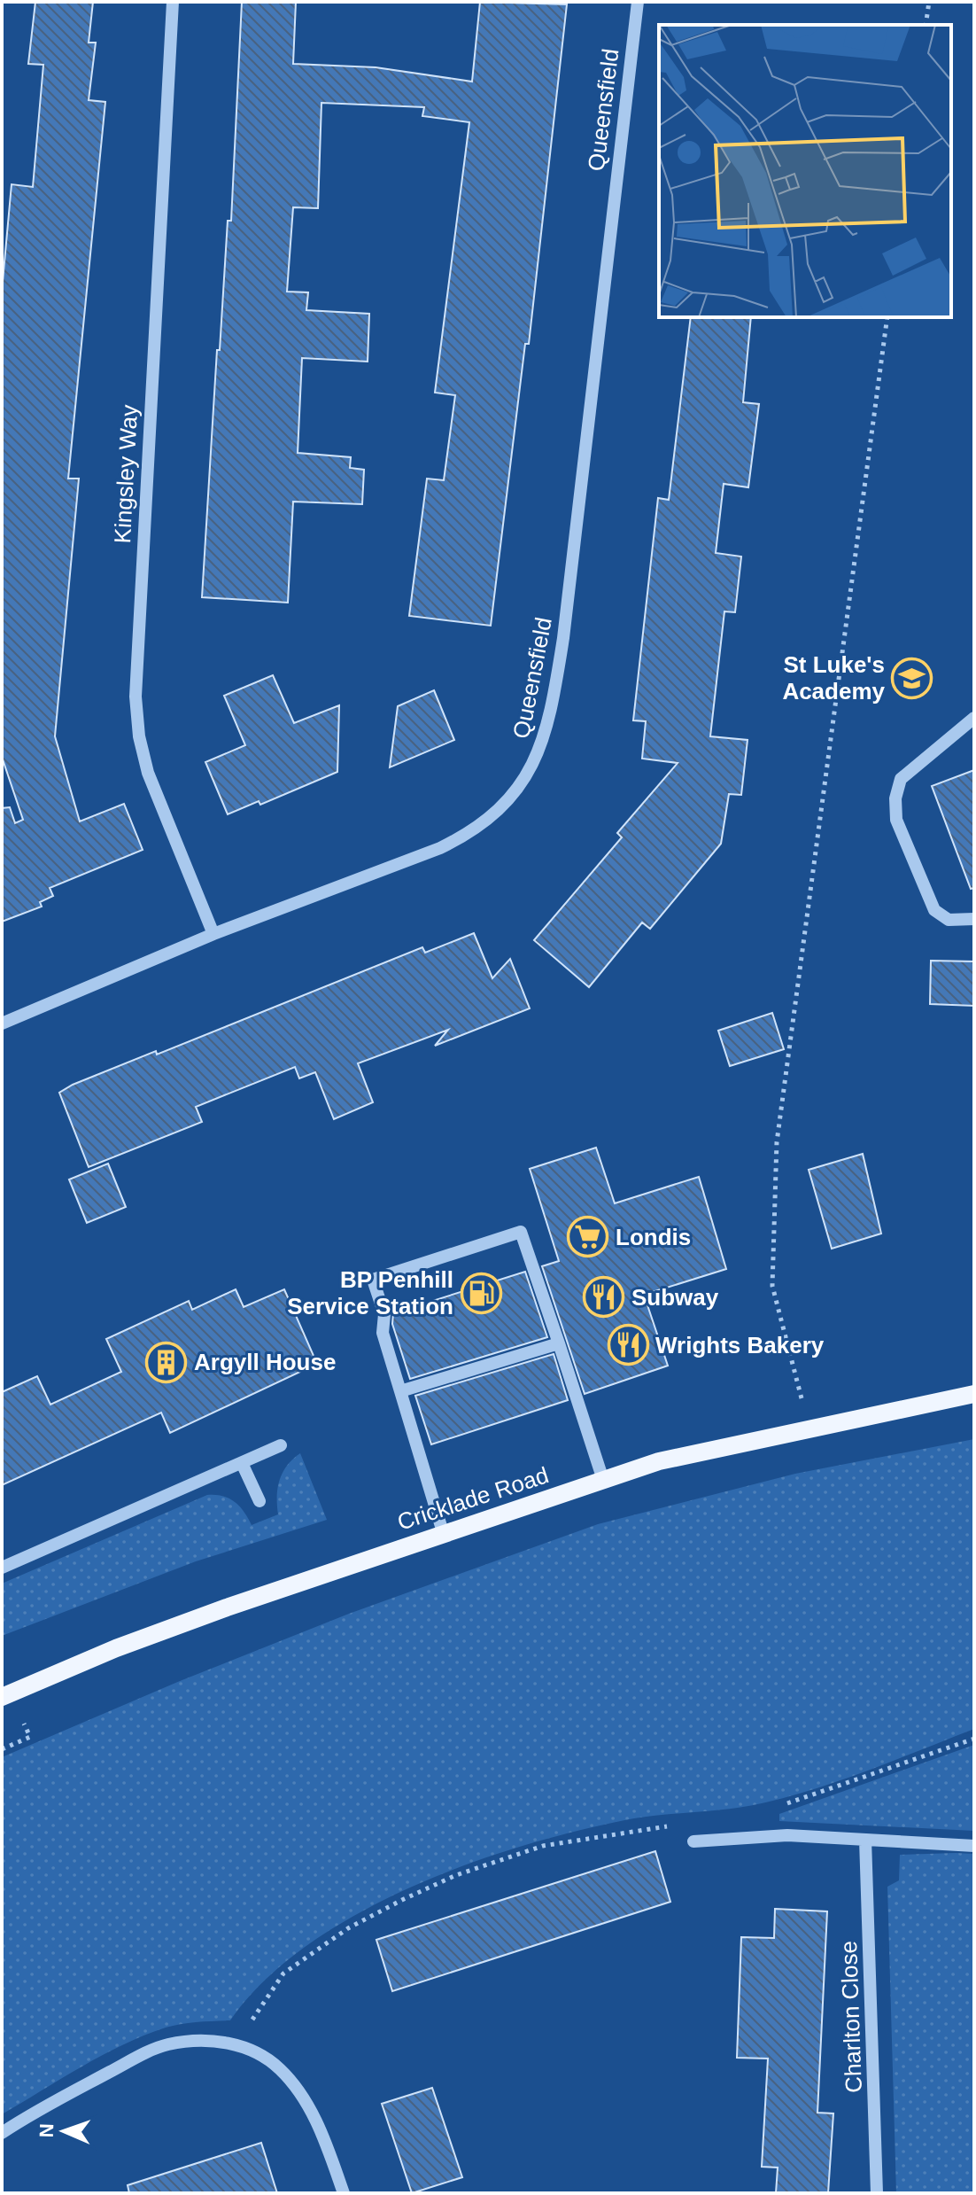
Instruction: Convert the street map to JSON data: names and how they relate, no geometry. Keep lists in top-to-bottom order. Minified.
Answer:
{"streets":{"main road":["Cricklade Road"],"street":["Queensfield","Kingsley Way","Charlton Close"]},"crossings":[["Queensfield","Kingsley Way"]],"places":{"school or university":["St Luke's Academy"],"supermarket":["Londis"],"fuel station":["BP Penhill Service Station"],"restaurant":["Subway","Wrights Bakery"],"building":["Argyll House"]},"north":"left"}
